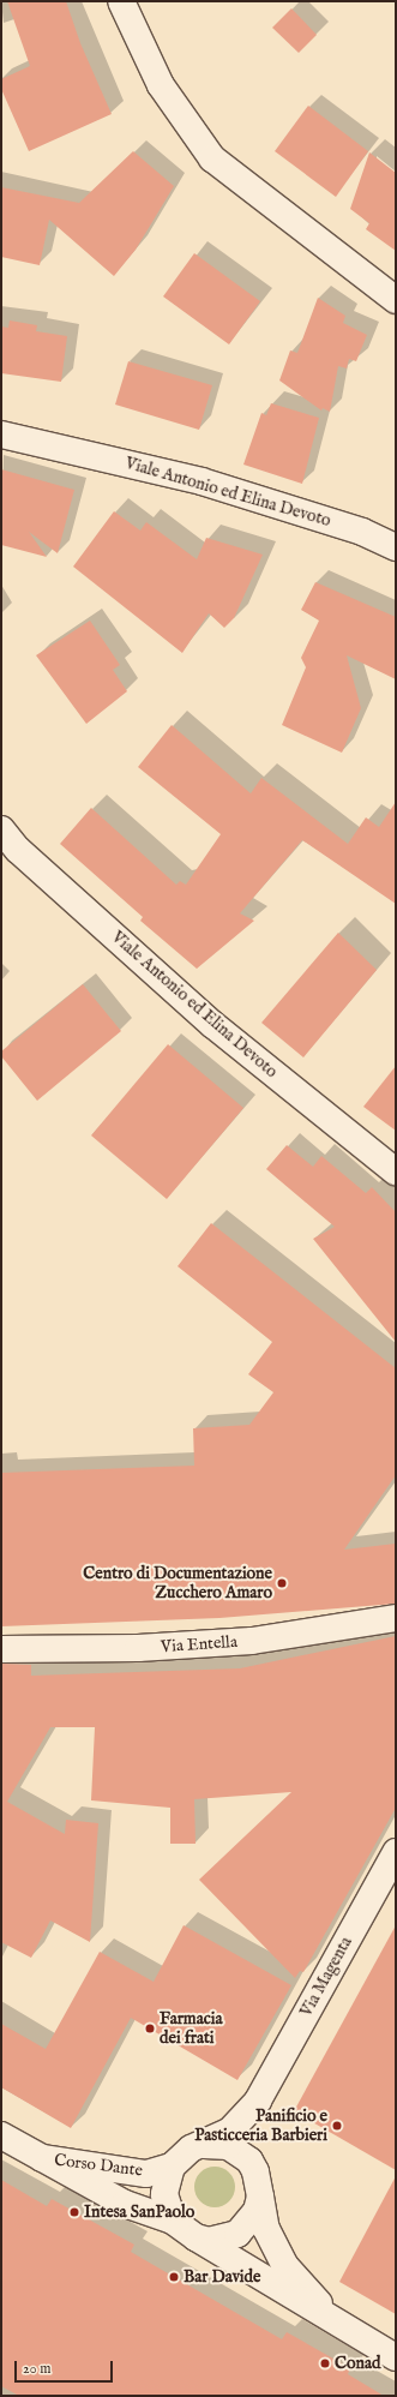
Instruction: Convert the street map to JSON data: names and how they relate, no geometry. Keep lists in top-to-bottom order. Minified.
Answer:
{"streets":{"street":["Viale Antonio ed Elina Devoto","Via Entella","Via Magenta","Corso Dante"]},"crossings":[["Via Magenta","Corso Dante"]],"places":["Centro di Documentazione Zucchero Amaro","Farmacia dei frati","Panificio e Pasticceria Barbieri","Intesa SanPaolo","Bar Davide","Conad"],"scale_bar":"20 m"}
